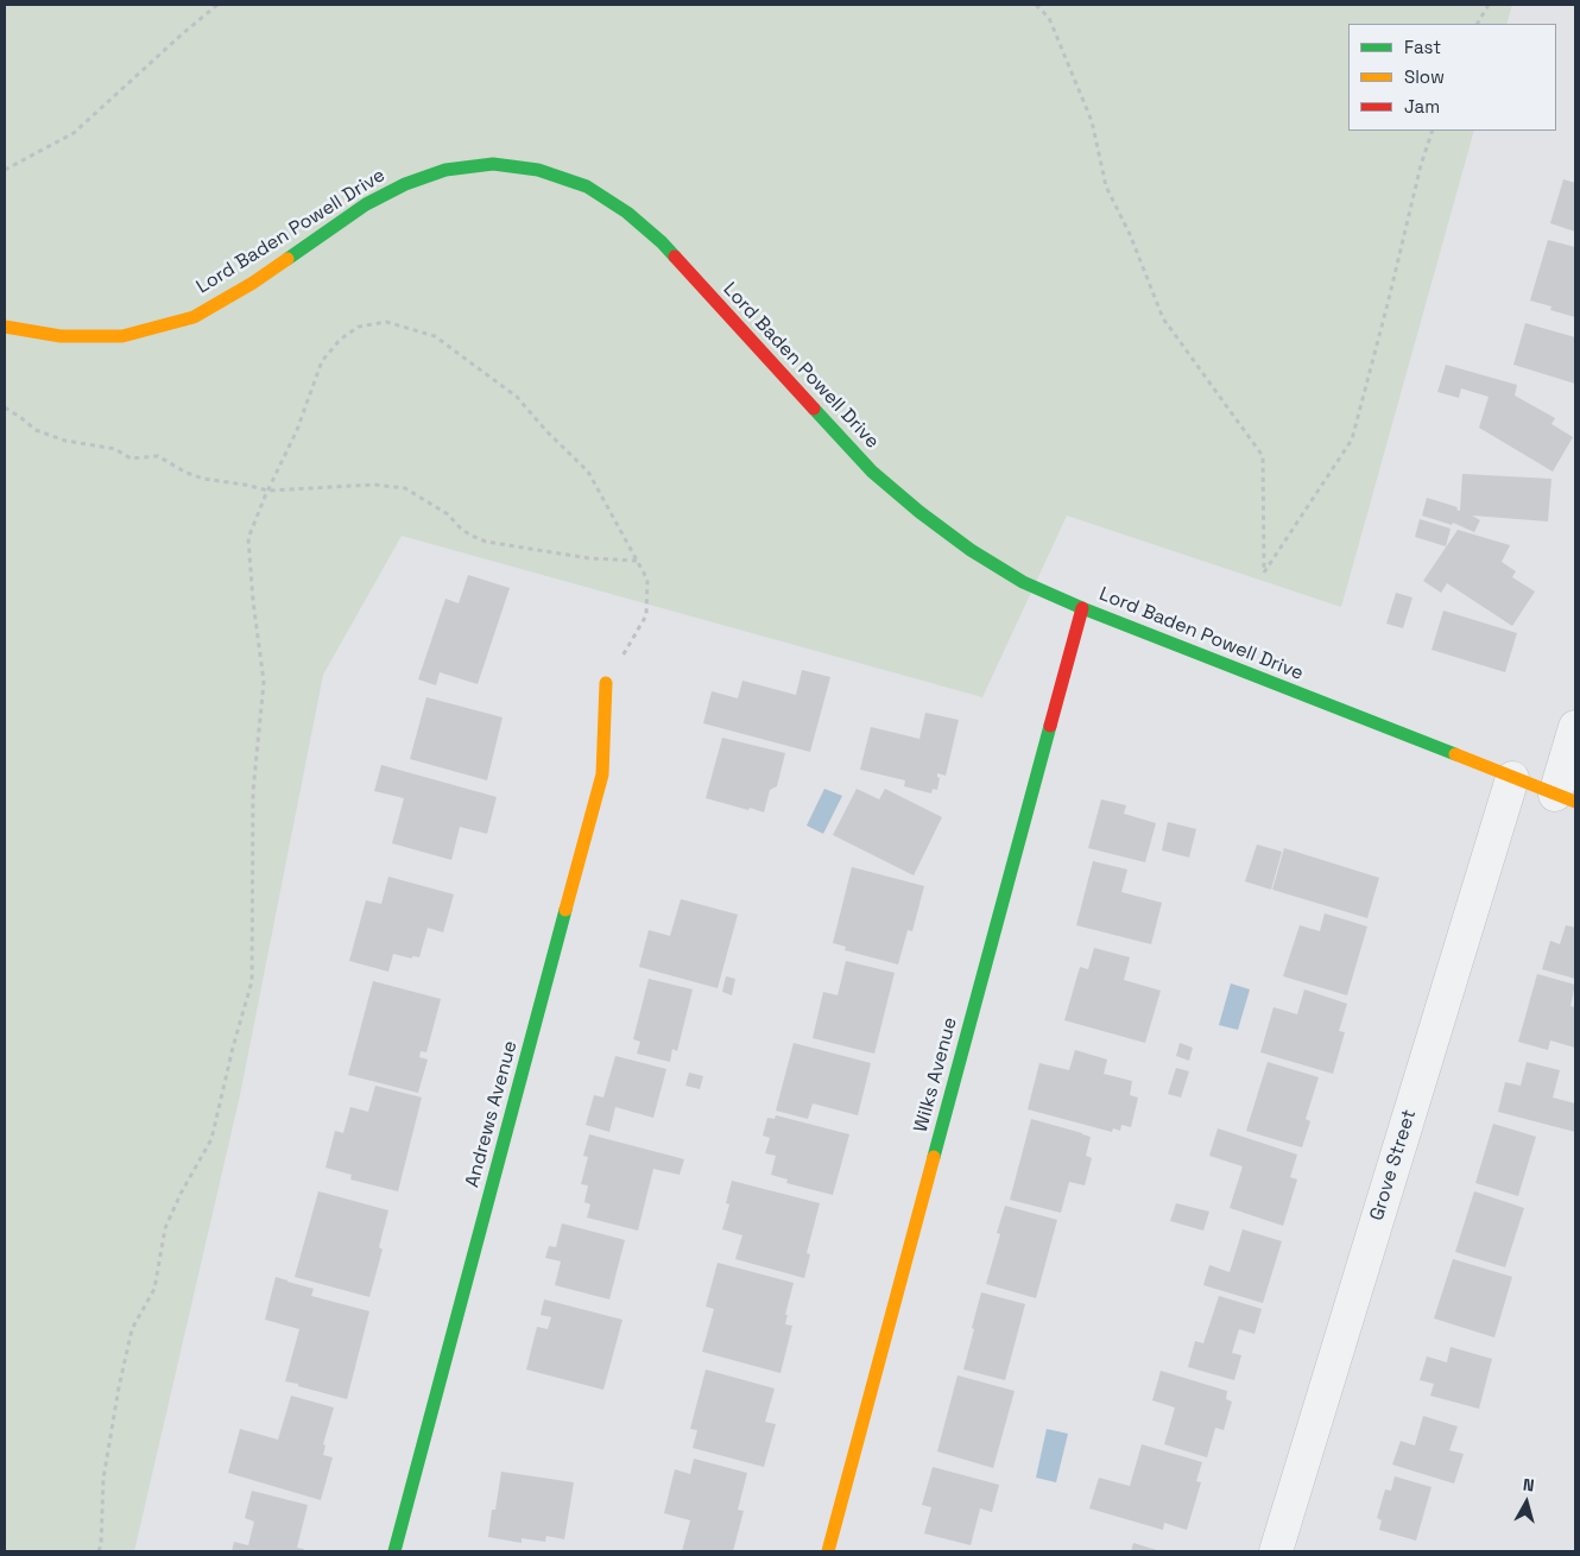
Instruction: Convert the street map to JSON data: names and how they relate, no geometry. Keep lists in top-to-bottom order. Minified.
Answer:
{"streets":{"street":["Lord Baden Powell Drive","Wilks Avenue","Andrews Avenue","Grove Street"]},"crossings":[["Lord Baden Powell Drive","Wilks Avenue"],["Lord Baden Powell Drive","Grove Street"]],"legend":["Fast","Slow","Jam"],"north":"top"}
